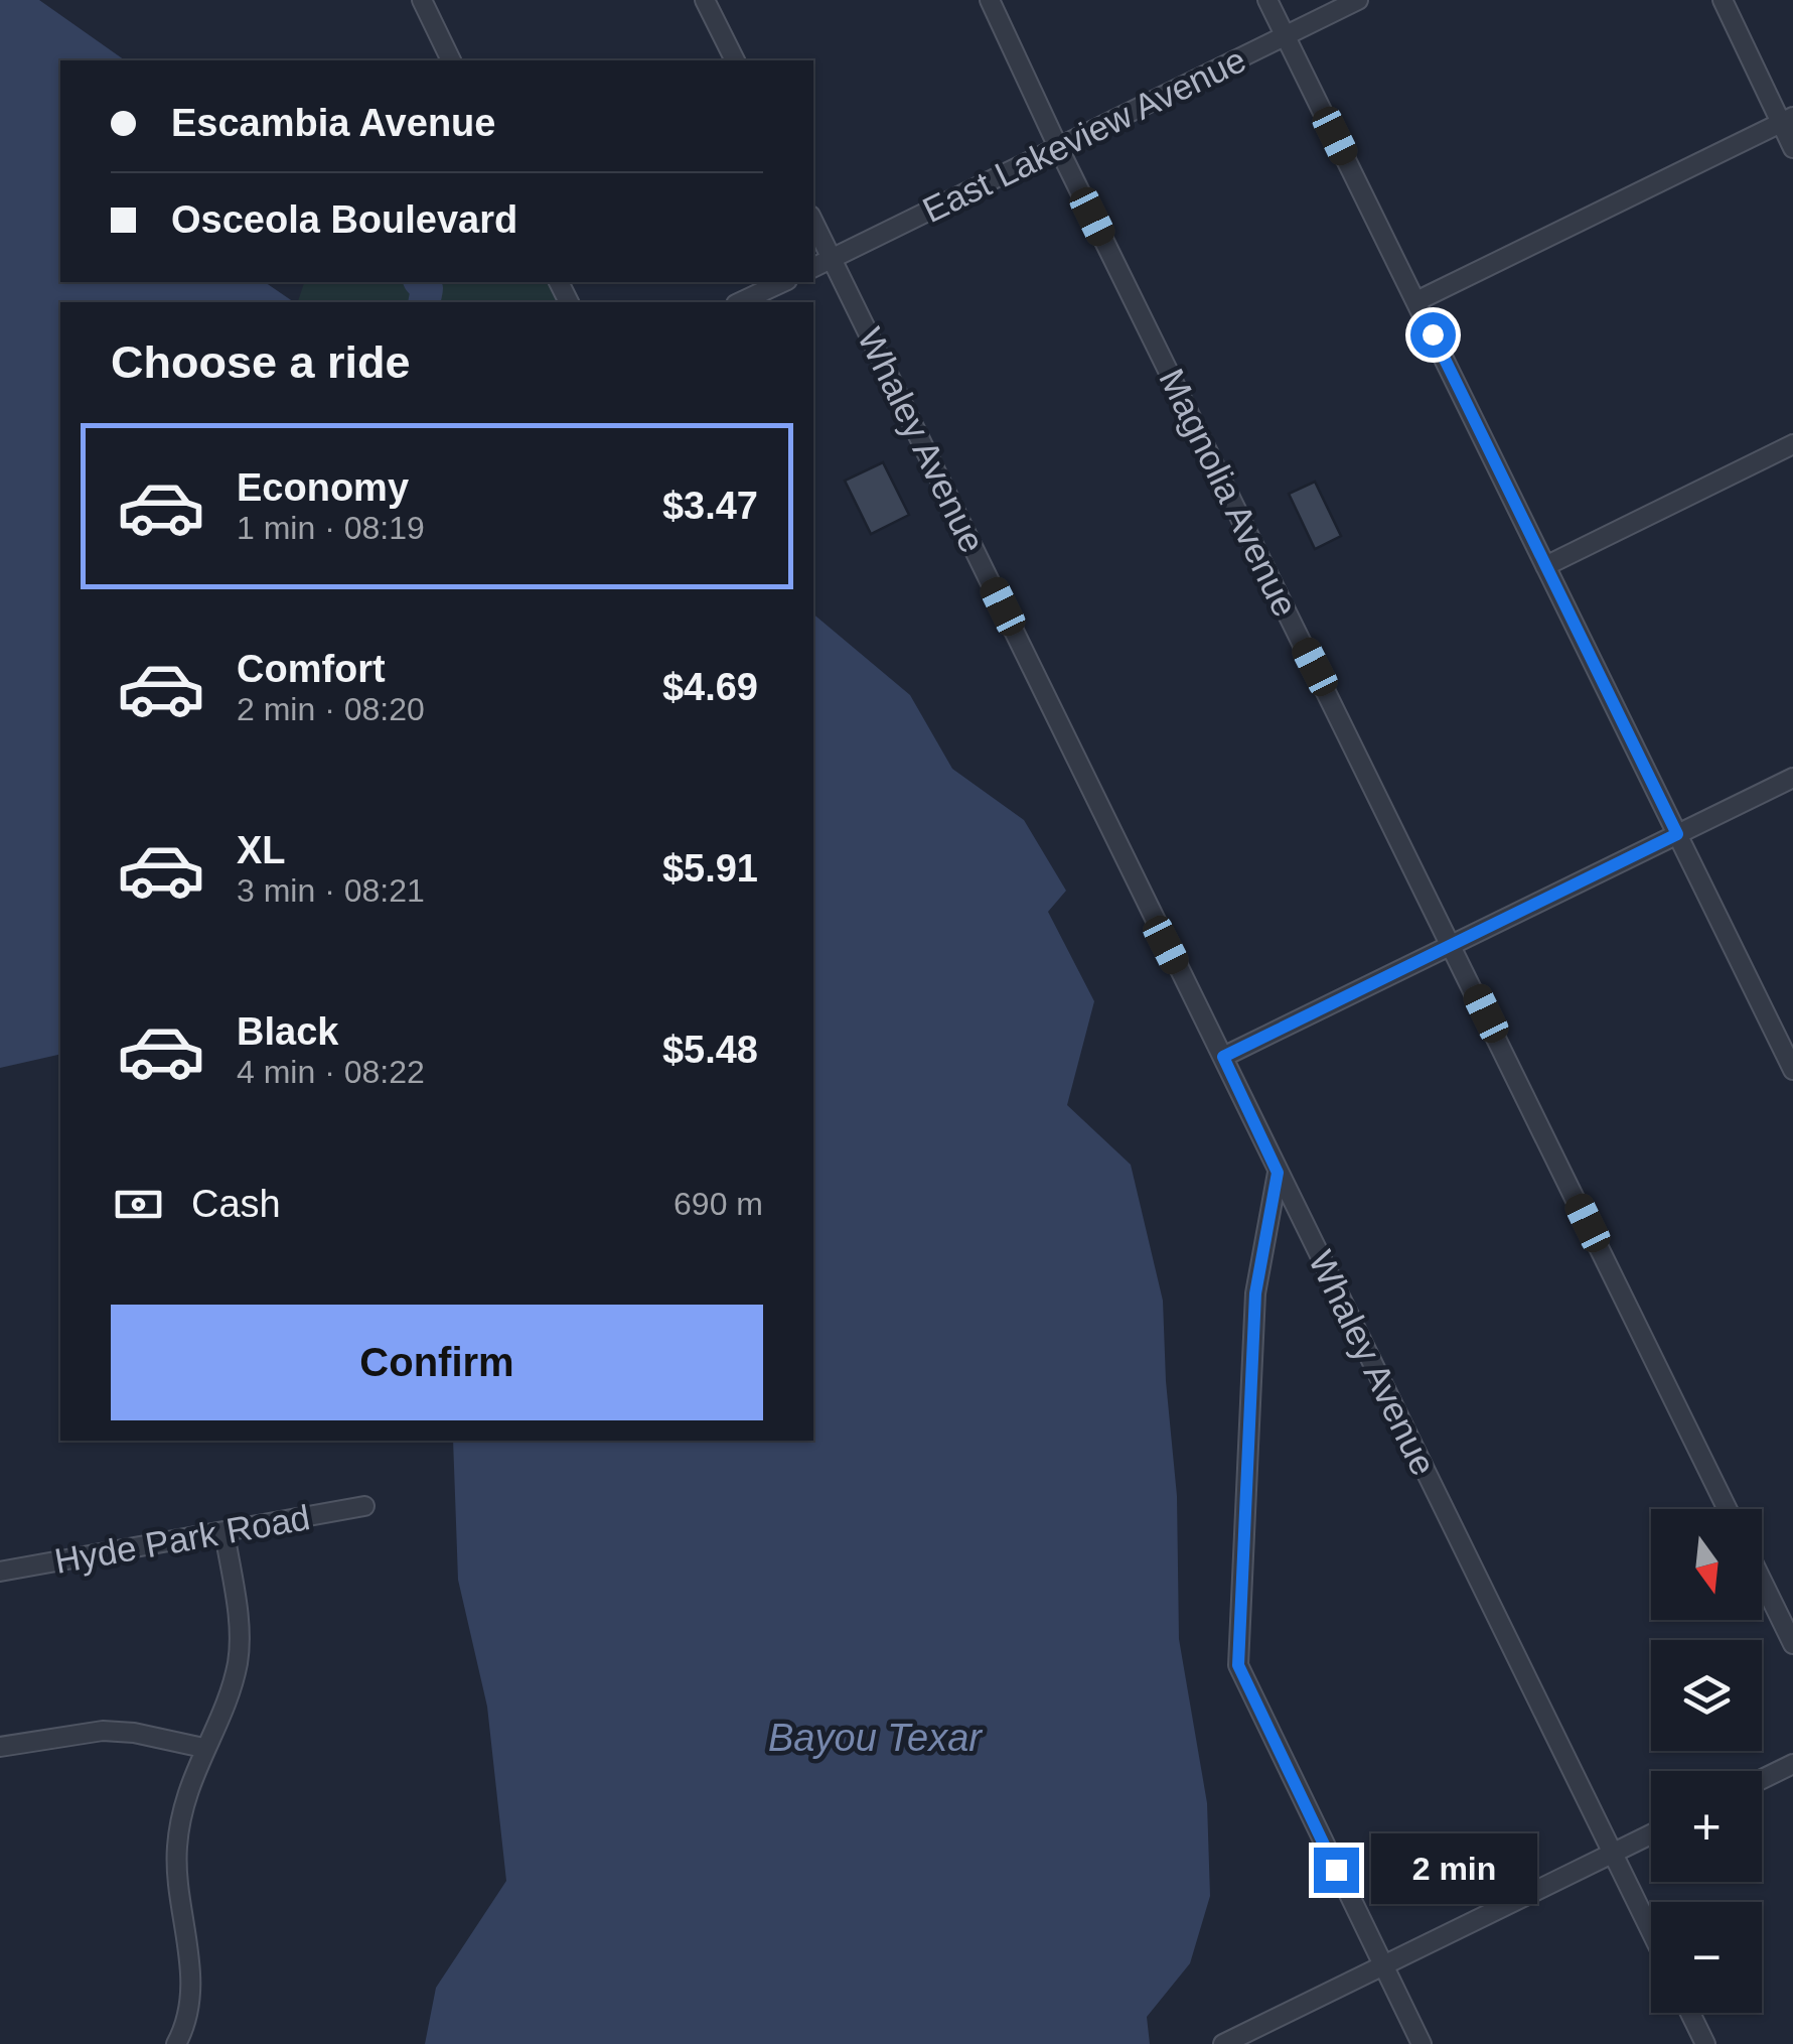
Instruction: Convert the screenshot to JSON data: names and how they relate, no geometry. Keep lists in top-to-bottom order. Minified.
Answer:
{"streets":{"street":["East Lakeview Avenue","Whaley Avenue","Magnolia Avenue","Hyde Park Road"]},"crossings":[["East Lakeview Avenue","Whaley Avenue"],["East Lakeview Avenue","Magnolia Avenue"]],"water":["Bayou Texar"],"north":"bottom","page":{"banner":["Escambia Avenue","Osceola Boulevard"],"heading":"Choose a ride","list":[{"name":"Economy","note":"1 min · 08:19","value":"$3.47"},{"name":"Comfort","note":"2 min · 08:20","value":"$4.69"},{"name":"XL","note":"3 min · 08:21","value":"$5.91"},{"name":"Black","note":"4 min · 08:22","value":"$5.48"}],"pay":["Cash","690 m"],"buttons":"Confirm","map_buttons":["+","−"],"bubble":"2 min"}}
